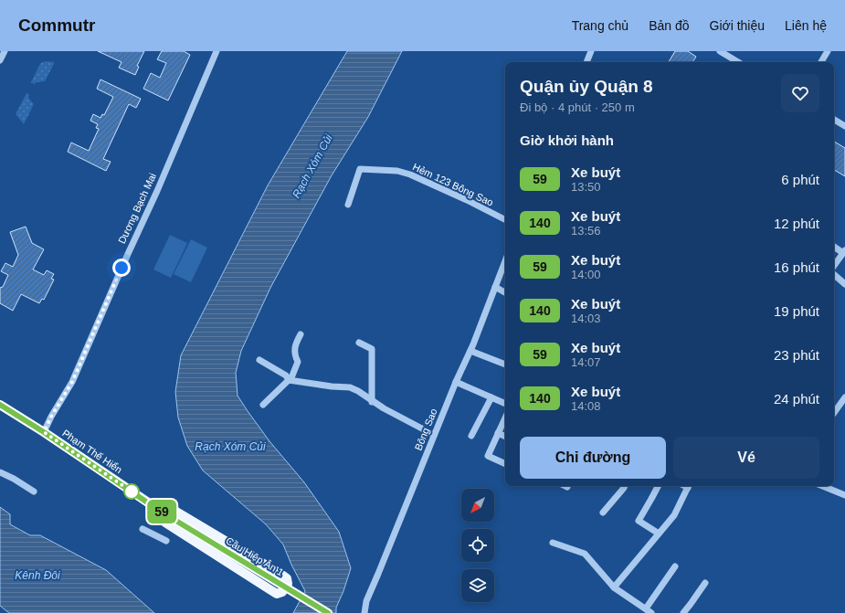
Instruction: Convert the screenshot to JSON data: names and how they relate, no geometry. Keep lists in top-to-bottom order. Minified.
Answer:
{"streets":{"main road":["Phạm Thế Hiển","Cầu Hiệp Ân 1"],"street":["Hẻm 123 Bông Sao","Dương Bạch Mai","Bông Sao"]},"crossings":[["Dương Bạch Mai","Phạm Thế Hiển"],["Phạm Thế Hiển","Cầu Hiệp Ân 1"]],"water":["Rạch Xóm Củi","Kênh Đôi"],"lines":["bus line 59"],"north":"bottom left","page":{"header":"Commutr","nav":["Trang chủ","Bản đồ","Giới thiệu","Liên hệ"],"on_map":"59","heading":[["Quận ủy Quận 8","Đi bộ · 4 phút · 250 m"],"Giờ khởi hành"],"list":[{"mark":"59","name":"Xe buýt","note":"13:50","value":"6 phút"},{"mark":"140","name":"Xe buýt","note":"13:56","value":"12 phút"},{"mark":"59","name":"Xe buýt","note":"14:00","value":"16 phút"},{"mark":"140","name":"Xe buýt","note":"14:03","value":"19 phút"},{"mark":"59","name":"Xe buýt","note":"14:07","value":"23 phút"},{"mark":"140","name":"Xe buýt","note":"14:08","value":"24 phút"}],"buttons":["Chỉ đường","Vé"]}}
